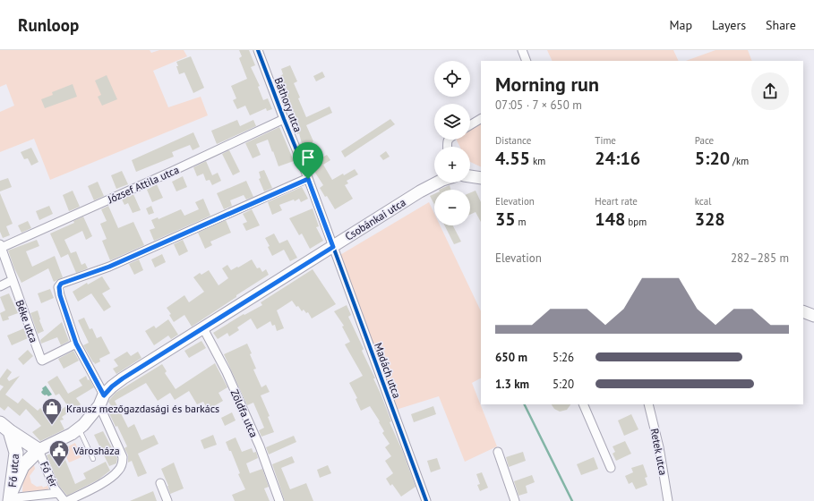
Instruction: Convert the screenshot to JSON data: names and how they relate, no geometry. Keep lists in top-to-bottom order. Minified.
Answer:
{"streets":{"main road":["Csobánkai utca","Fő utca"],"street":["Báthory utca","József Attila utca","Béke utca","Madách utca","Zöldfa utca","Retek utca","Fő tér"]},"crossings":[["Báthory utca","József Attila utca"],["Báthory utca","Csobánkai utca"],["Báthory utca","Madách utca"],["József Attila utca","Béke utca"],["Csobánkai utca","Madách utca"],["Csobánkai utca","Zöldfa utca"],["Csobánkai utca","Fő tér"],["Fő utca","Fő tér"]],"places":{"shop":["Krausz mezőgazdasági és barkács"],"public building":["Városháza"]},"page":{"header":"Runloop","nav":["Map","Layers","Share"],"map_buttons":["+","−"],"heading":["Morning run","07:05 · 7 × 650 m"],"stats":[["Distance","4.55 km"],["Time","24:16"],["Pace","5:20 /km"],["Elevation","35 m"],["Heart rate","148 bpm"],["kcal","328"]],"chart":["Elevation","282–285 m"],"list":[{"name":"650 m","note":"5:26"},{"name":"1.3 km","note":"5:20"}]}}
